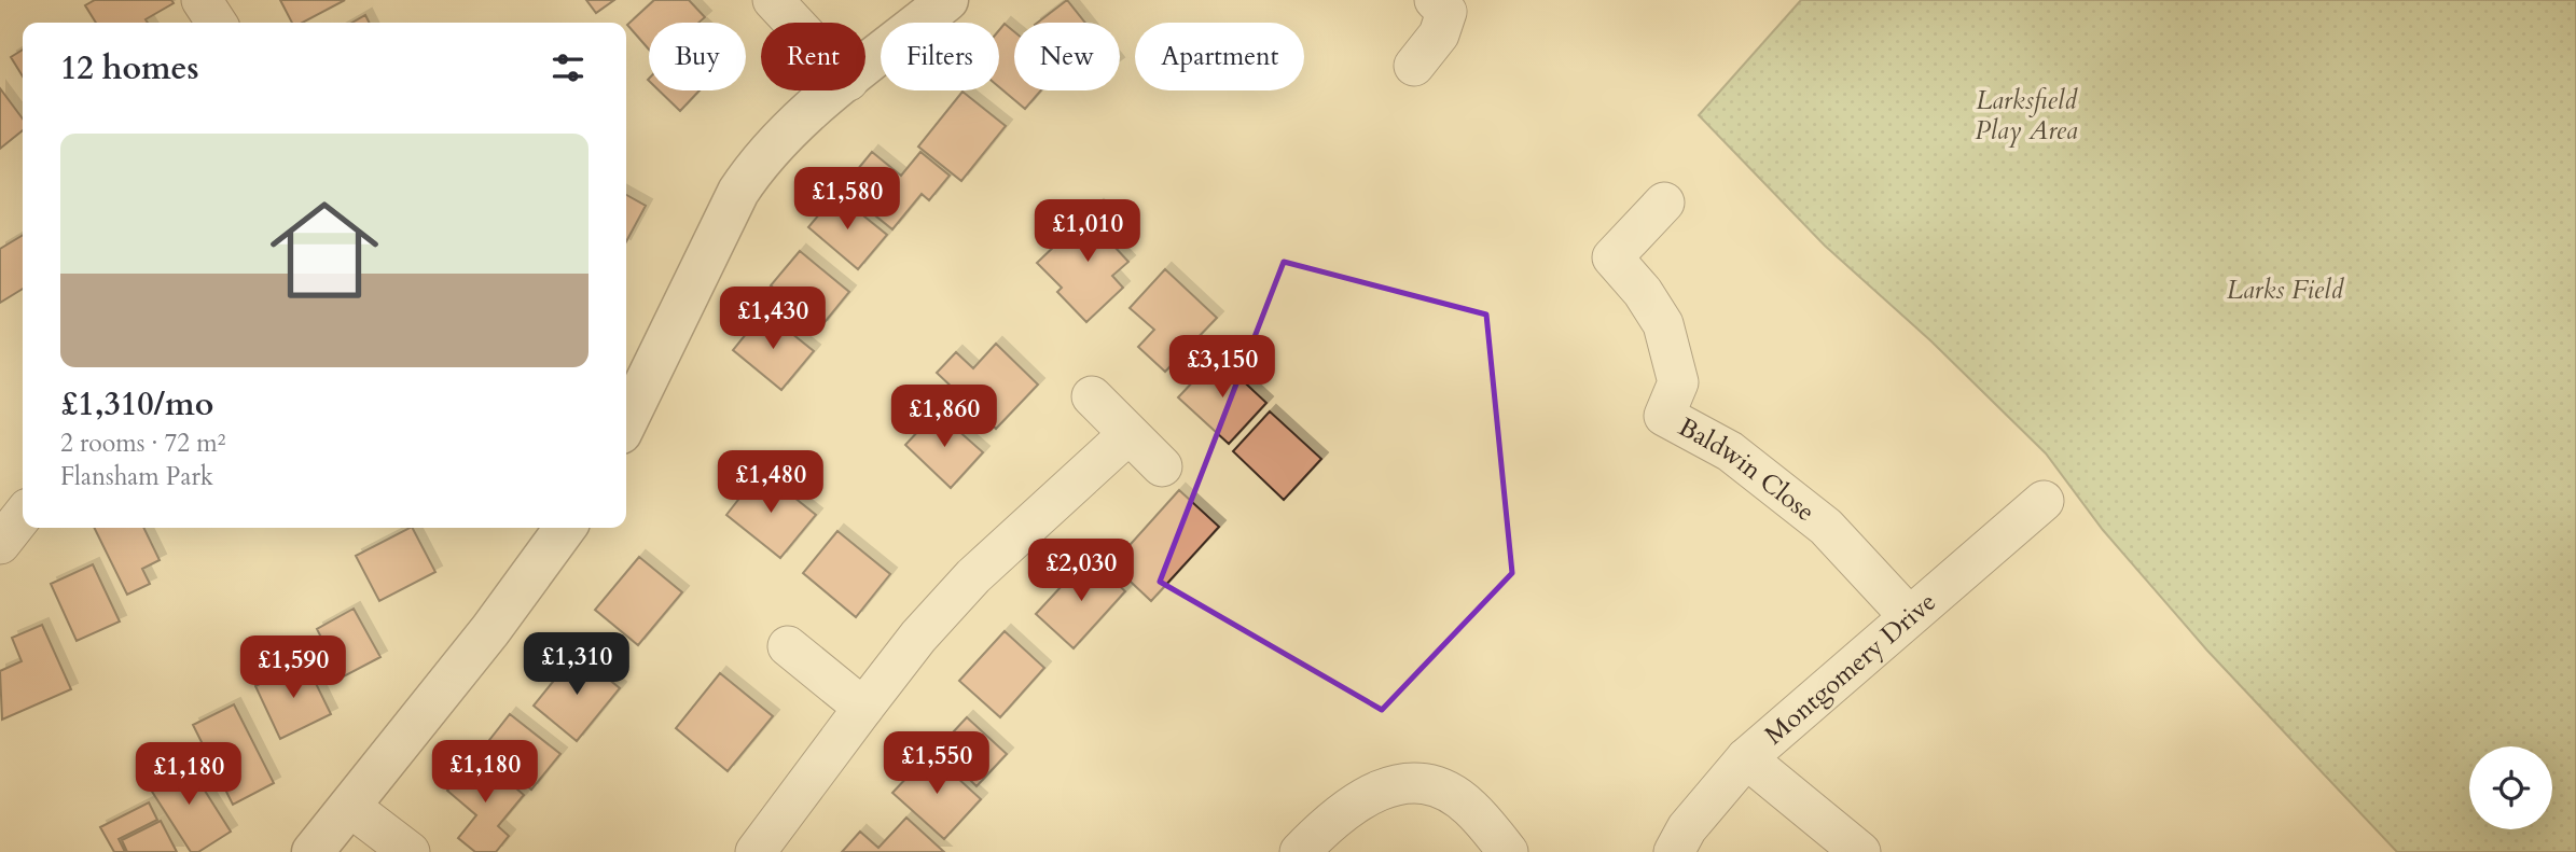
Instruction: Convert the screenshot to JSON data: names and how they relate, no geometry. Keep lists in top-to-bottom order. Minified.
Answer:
{"streets":{"street":["Baldwin Close","Montgomery Drive"]},"crossings":[["Baldwin Close","Montgomery Drive"]],"parks":["Larksfield Play Area","Larks Field"],"page":{"chip":["Buy","Rent","Filters","New","Apartment"],"heading":"12 homes","list":[{"name":"£1,310/mo","note":"2 rooms · 72 m² · Flansham Park"}],"price":["£1,580","£1,010","£1,430","£3,150","£1,860","£1,480","£2,030","£1,310","£1,590","£1,550","£1,180","£1,180"]}}
